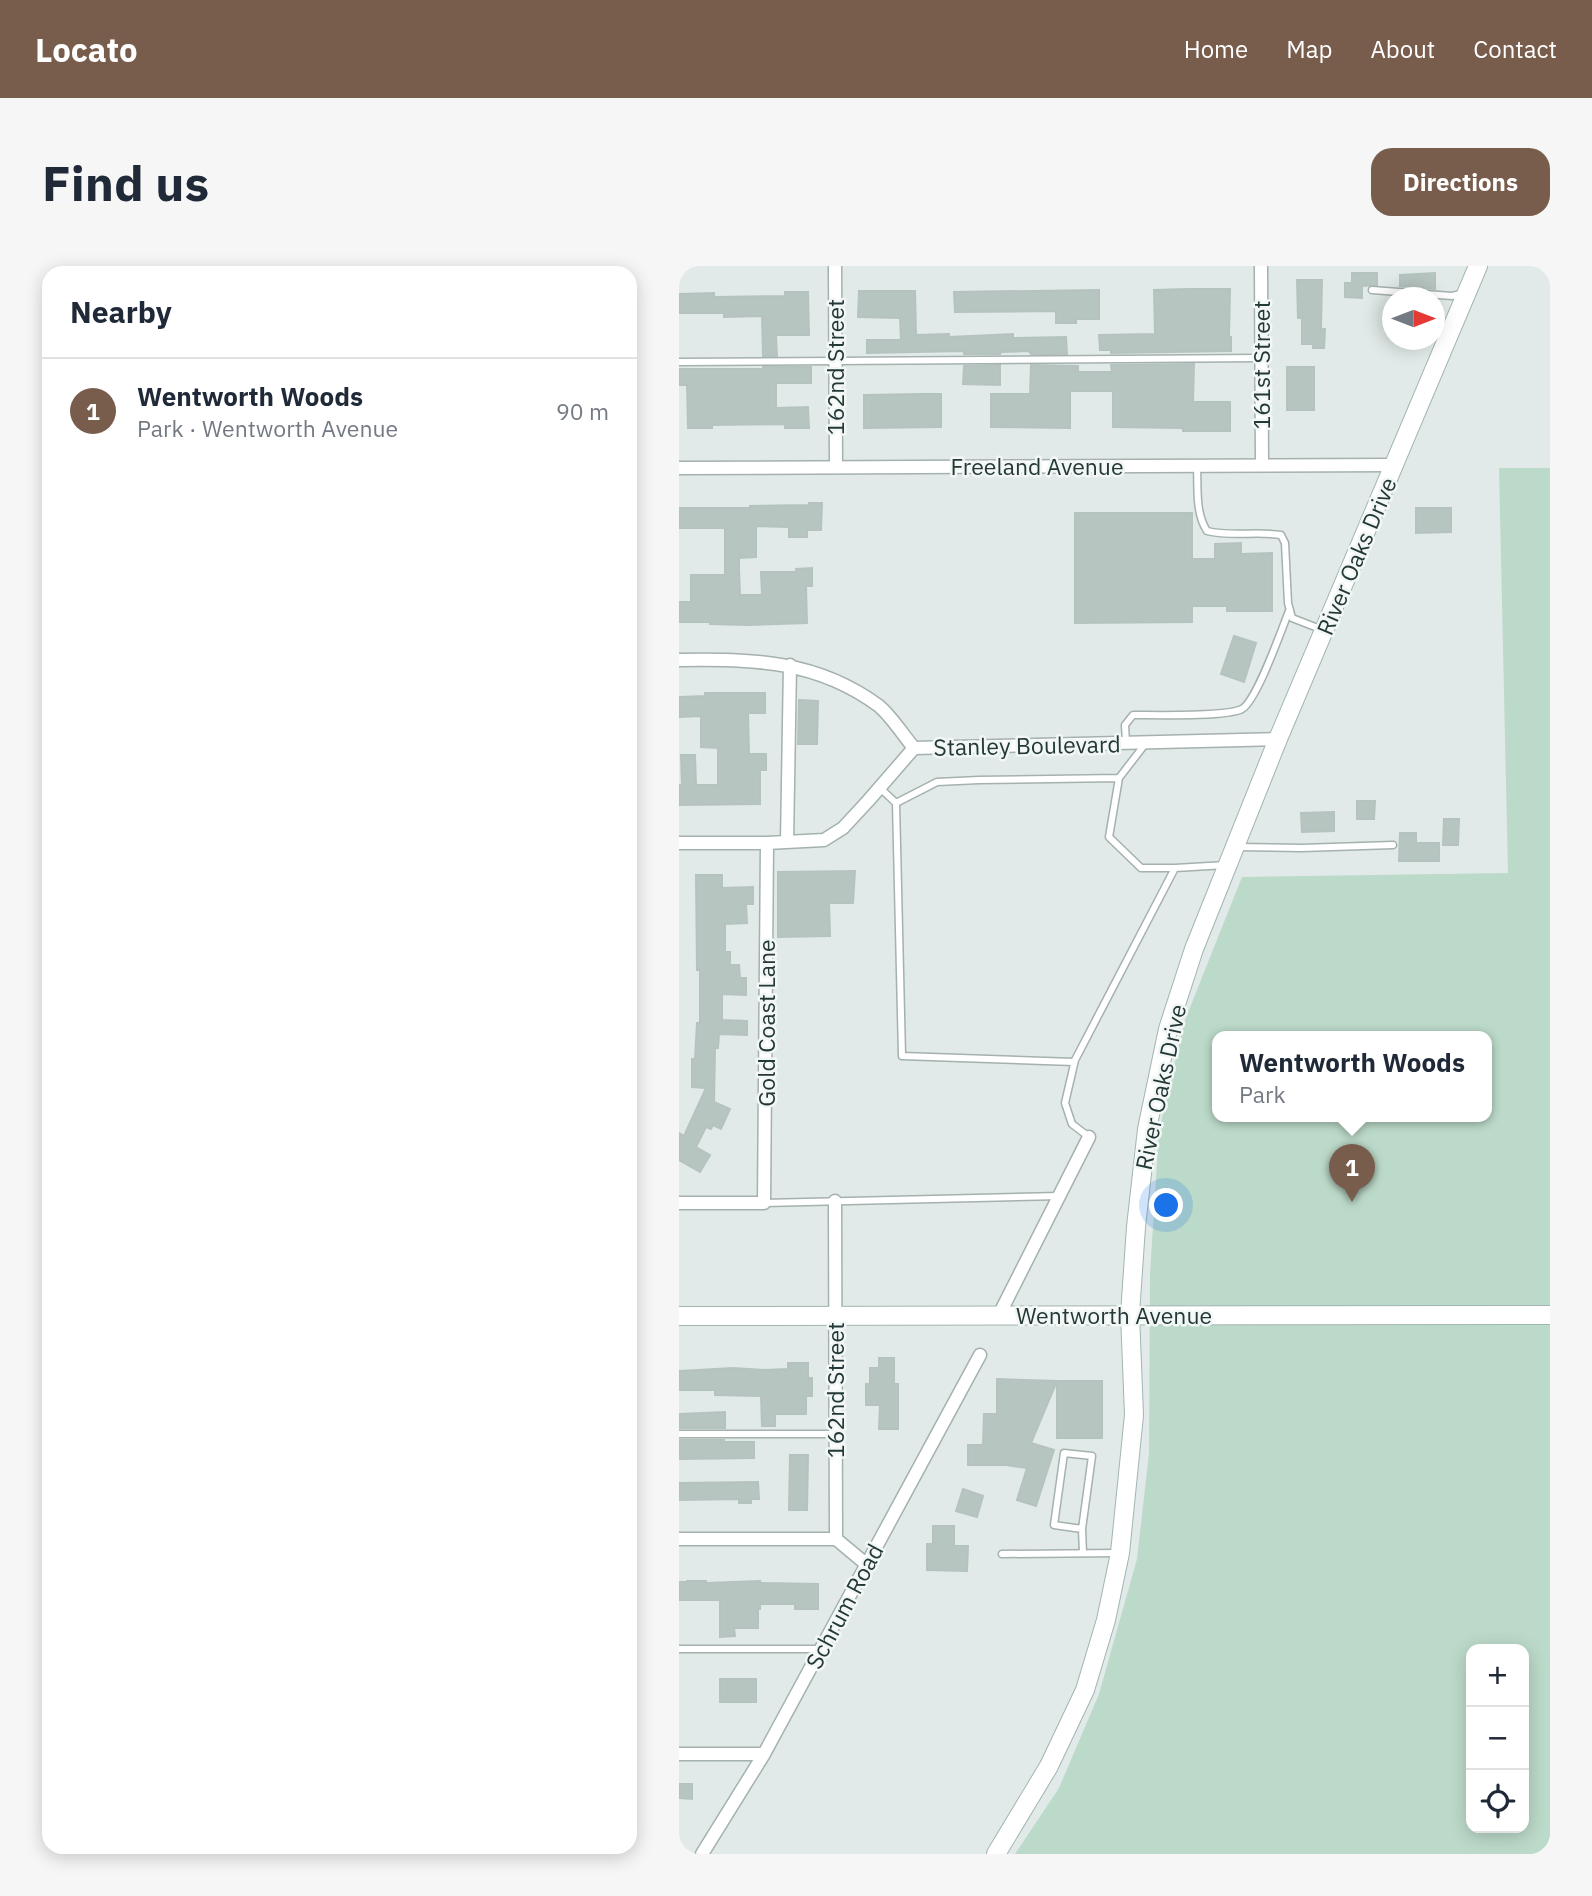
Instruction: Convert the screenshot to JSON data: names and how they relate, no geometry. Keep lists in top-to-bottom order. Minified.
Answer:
{"streets":{"main road":["River Oaks Drive","Wentworth Avenue"],"street":["161st Street","162nd Street","Freeland Avenue","Stanley Boulevard","Gold Coast Lane","Schrum Road"]},"crossings":[["161st Street","Freeland Avenue"],["162nd Street","Freeland Avenue"],["162nd Street","Wentworth Avenue"],["Freeland Avenue","River Oaks Drive"],["River Oaks Drive","Stanley Boulevard"],["River Oaks Drive","Wentworth Avenue"]],"north":"right","page":{"header":"Locato","nav":["Home","Map","About","Contact"],"buttons":"Directions","title":"Find us","heading":"Nearby","list":[{"mark":"1","name":"Wentworth Woods","note":"Park · Wentworth Avenue","value":"90 m"}],"popup":["Wentworth Woods","Park"],"pins":"1","map_buttons":["+","−"]}}
